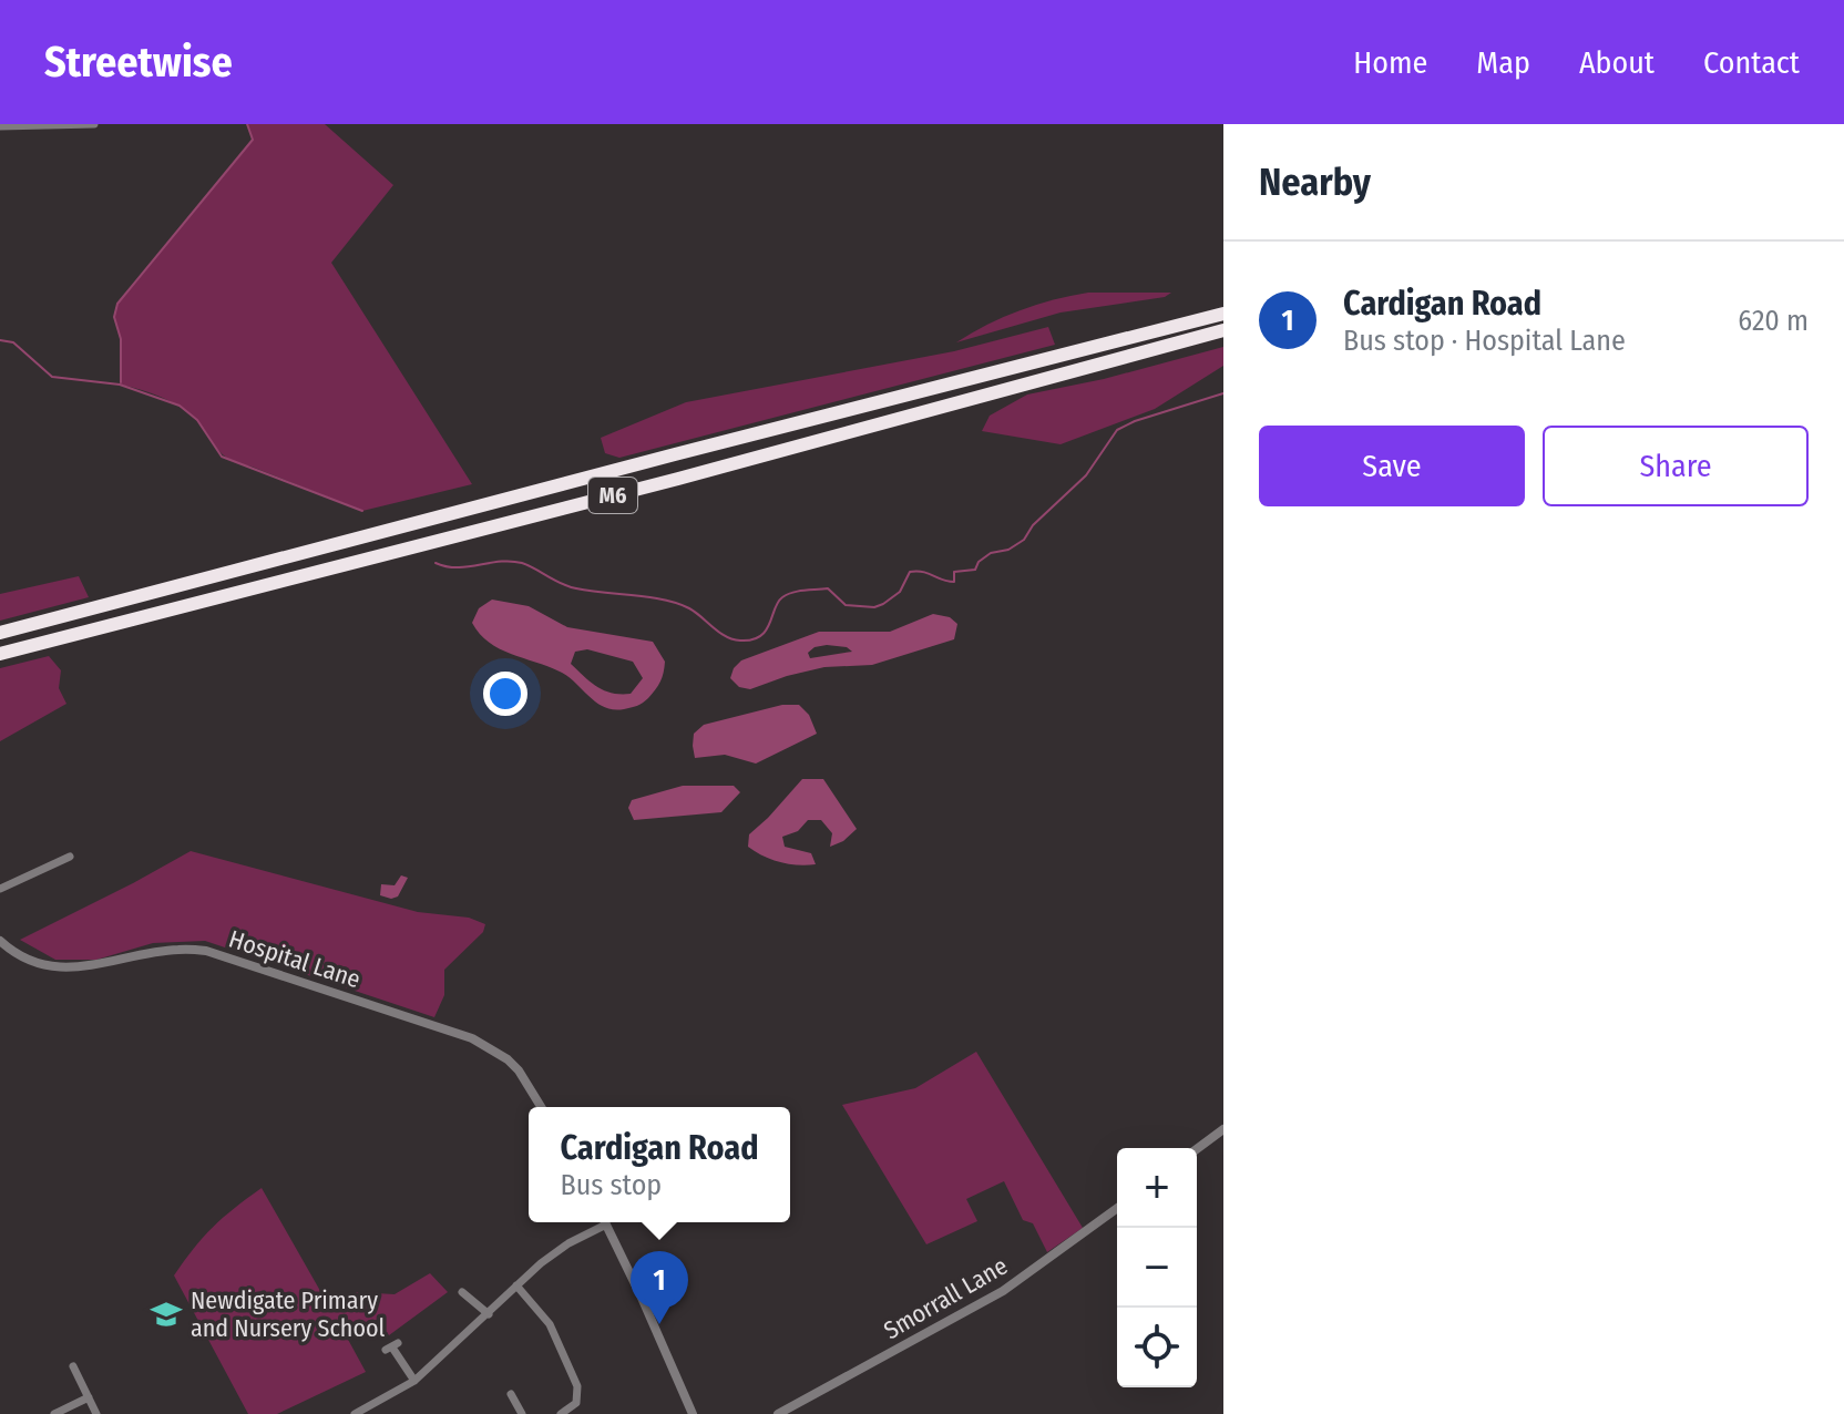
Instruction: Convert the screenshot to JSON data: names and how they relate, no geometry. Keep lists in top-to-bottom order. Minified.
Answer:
{"streets":{"highway":["M6"],"street":["Hospital Lane","Smorrall Lane"]},"places":{"school or university":["Newdigate Primary and Nursery School"]},"page":{"header":"Streetwise","nav":["Home","Map","About","Contact"],"heading":"Nearby","list":[{"mark":"1","name":"Cardigan Road","note":"Bus stop · Hospital Lane","value":"620 m"}],"buttons":["Save","Share"],"popup":["Cardigan Road","Bus stop"],"map_buttons":["+","−"],"pins":"1"}}
